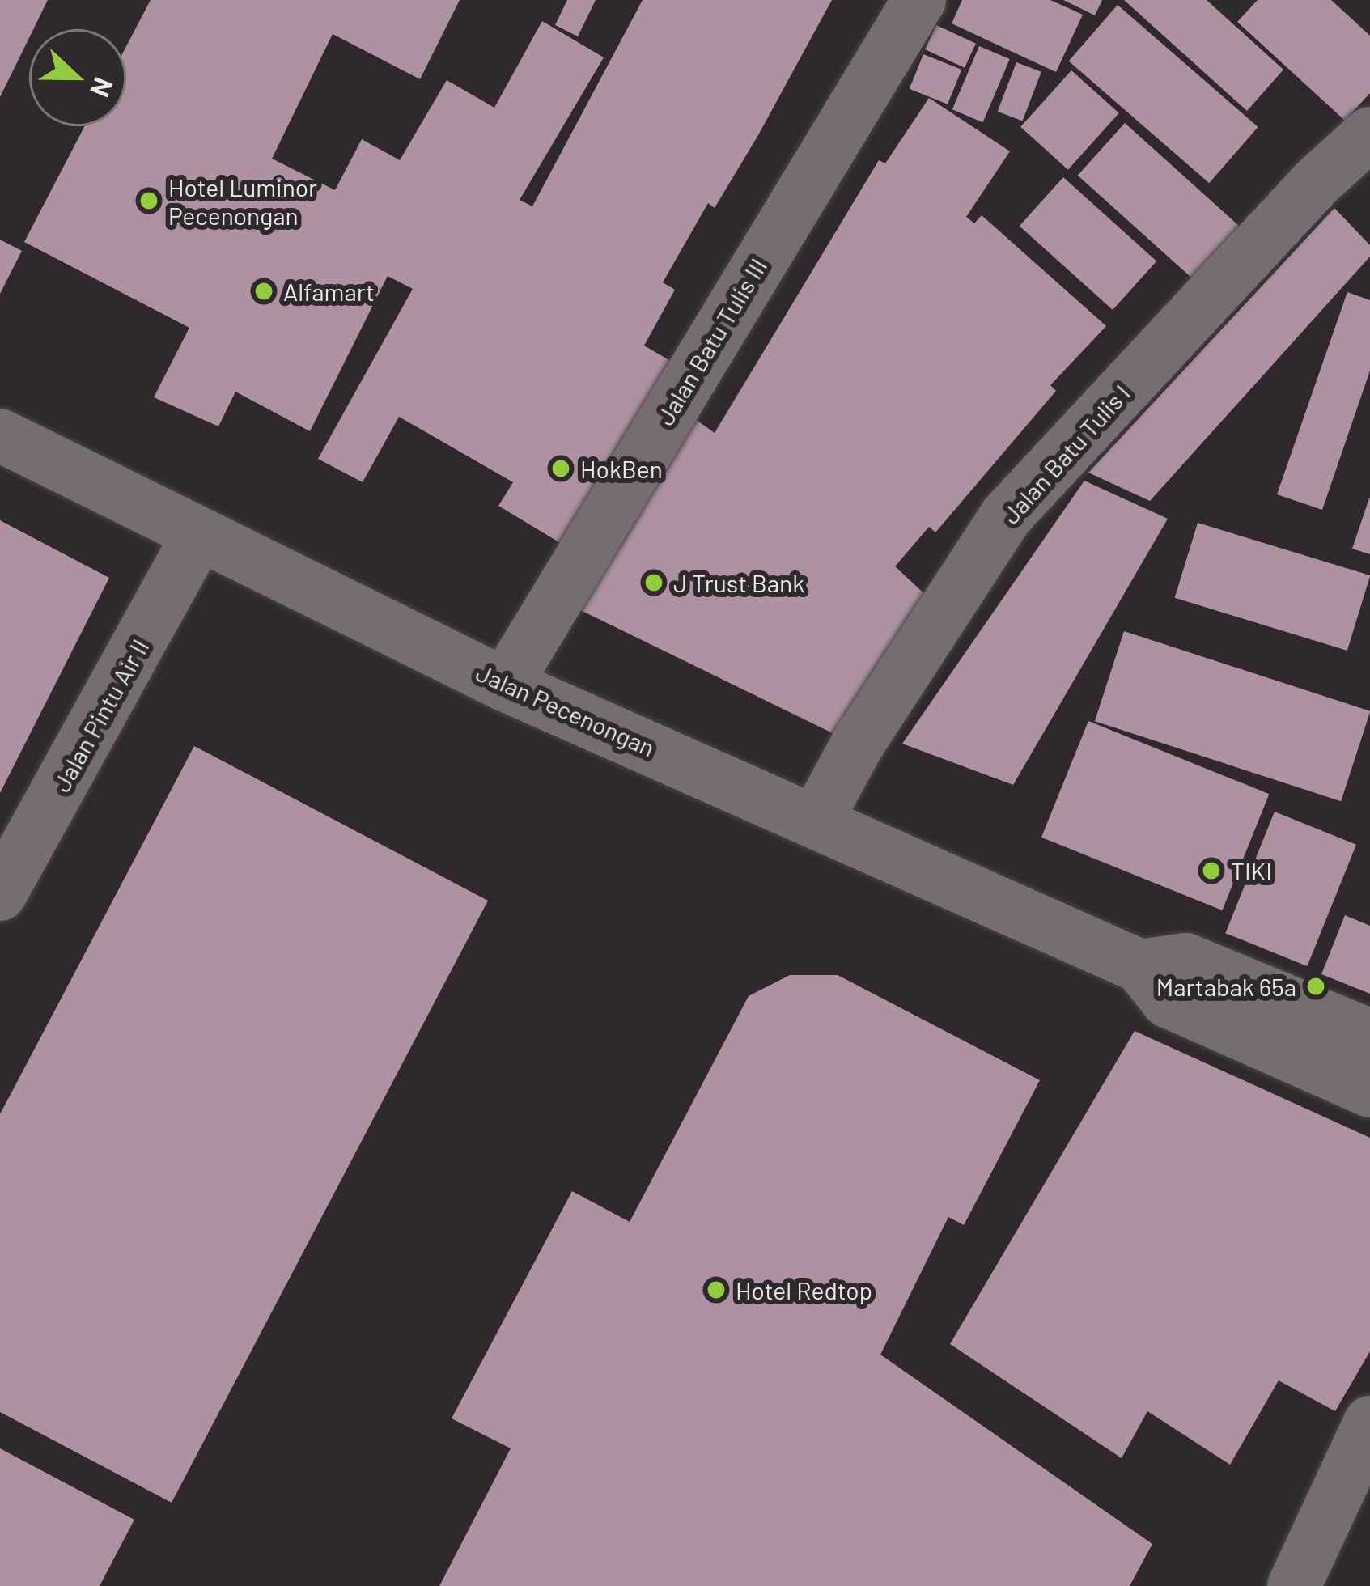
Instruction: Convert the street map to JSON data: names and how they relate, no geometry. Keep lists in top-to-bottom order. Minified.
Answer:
{"streets":{"street":["Jalan Batu Tulis III","Jalan Batu Tulis I","Jalan Pecenongan","Jalan Pintu Air II"]},"crossings":[["Jalan Batu Tulis III","Jalan Pecenongan"],["Jalan Batu Tulis I","Jalan Pecenongan"],["Jalan Pecenongan","Jalan Pintu Air II"]],"places":["Hotel Luminor Pecenongan","Alfamart","HokBen","J Trust Bank","TIKI","Martabak 65a","Hotel Redtop"],"north":"right"}
